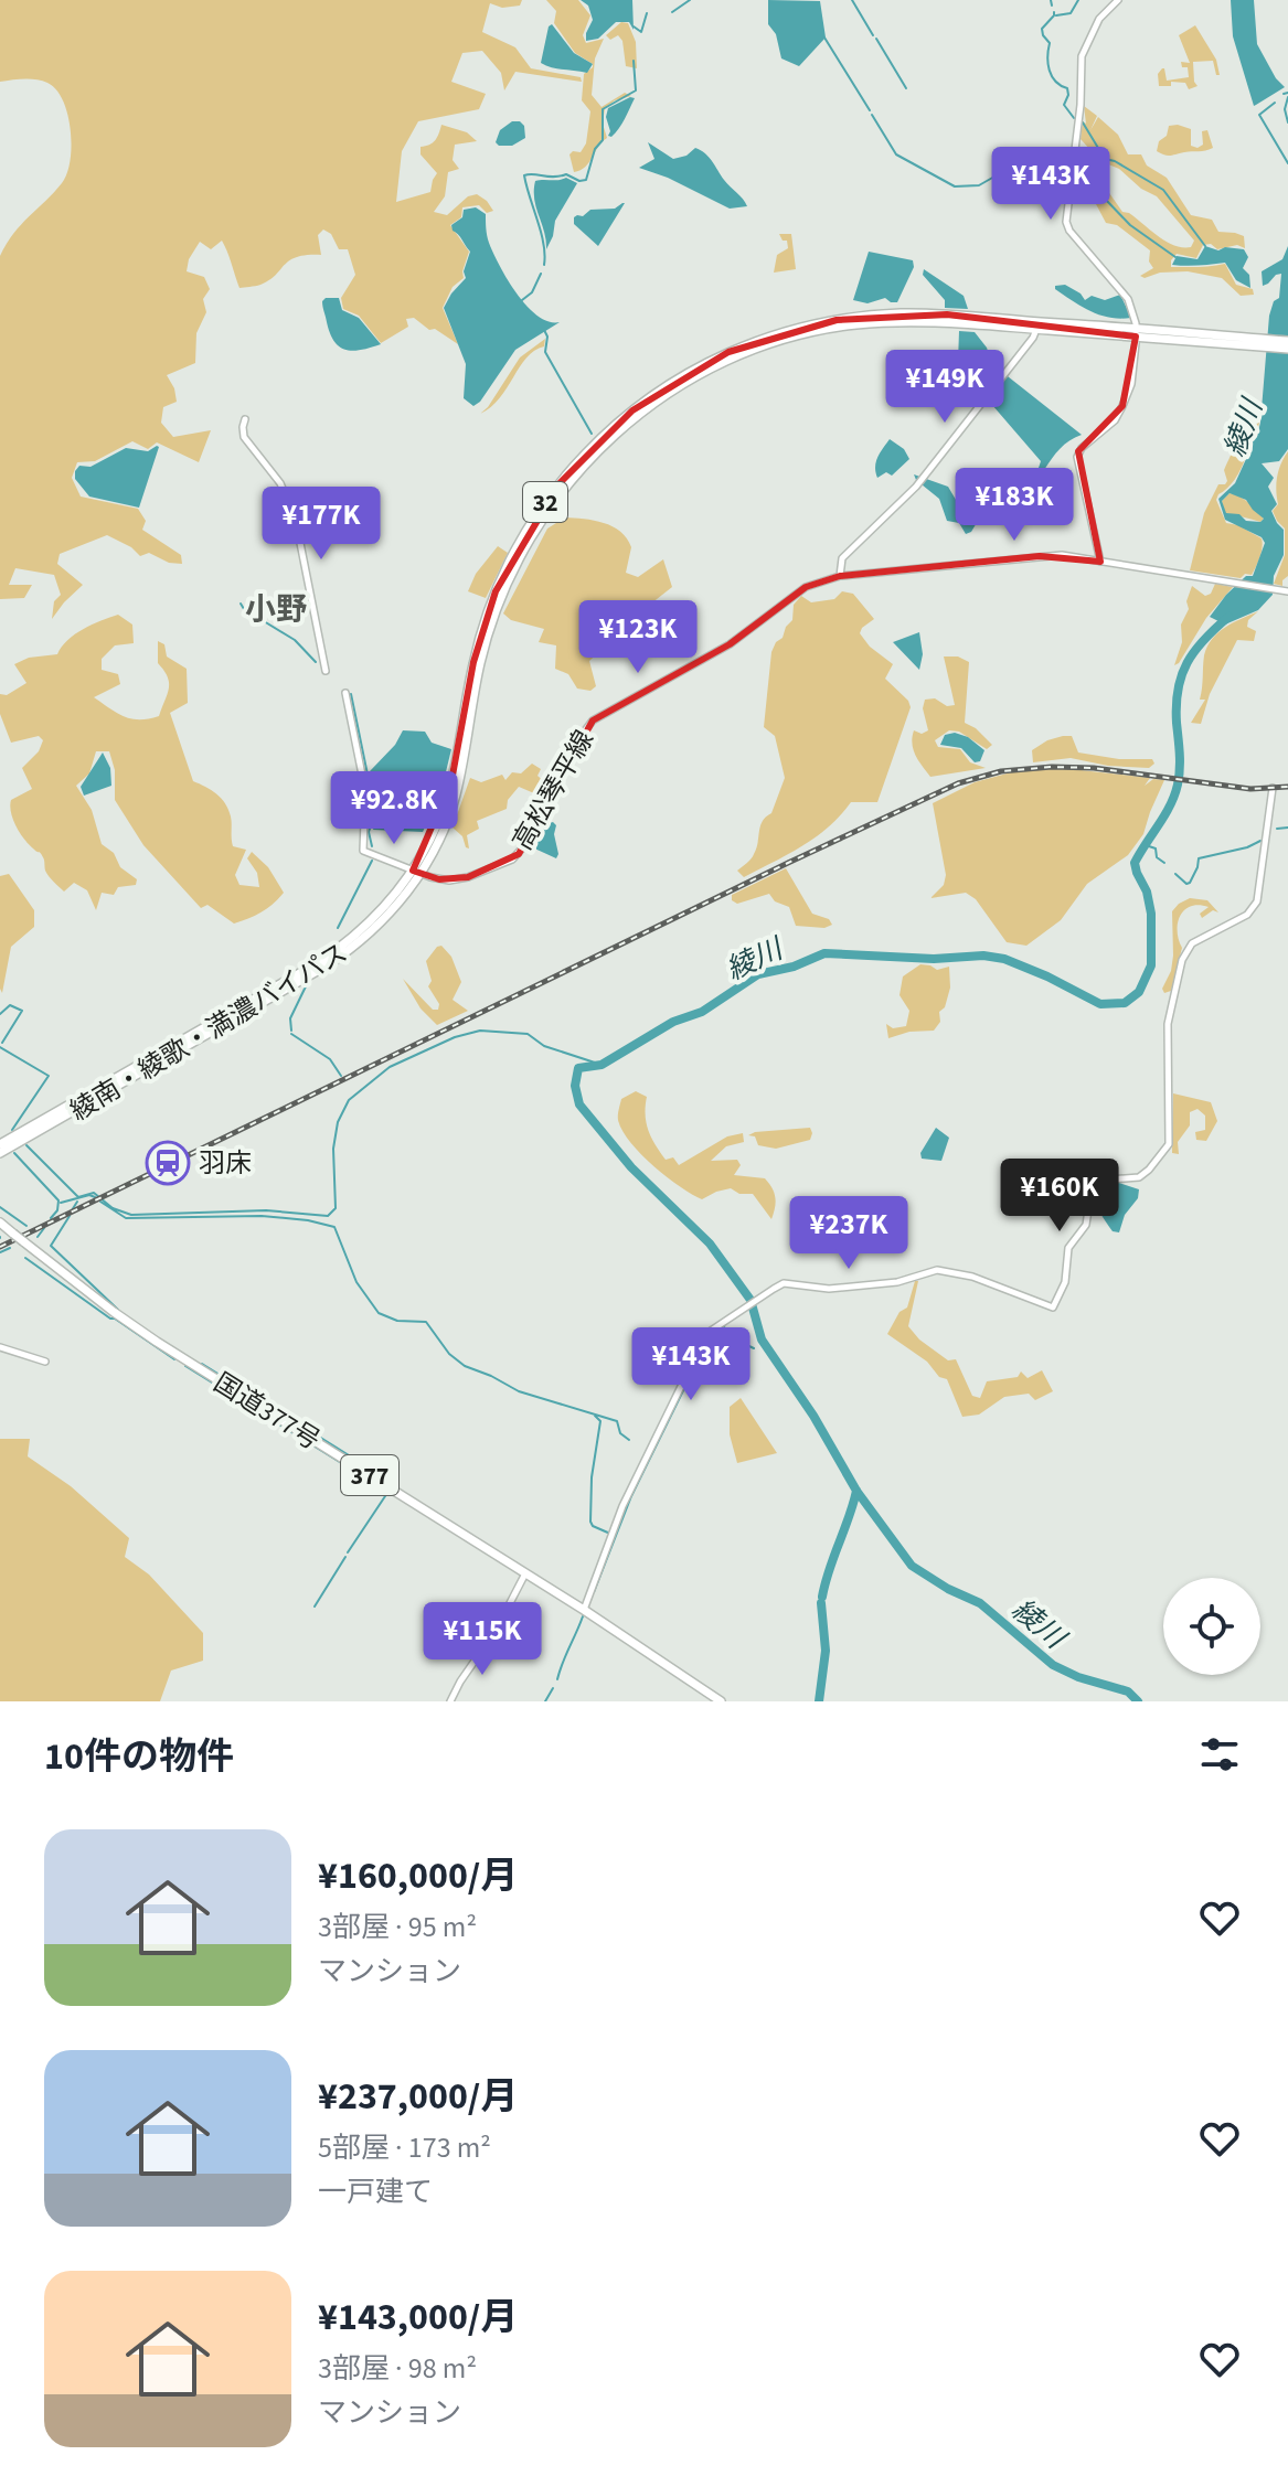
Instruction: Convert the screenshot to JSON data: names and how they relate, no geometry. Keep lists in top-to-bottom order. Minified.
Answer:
{"streets":{"highway":["32","綾南・綾歌・満濃バイパス","国道377号","377"],"street":["高松琴平線"]},"crossings":[["高松琴平線","綾南・綾歌・満濃バイパス"]],"districts":["小野"],"water":["綾川"],"places":{"station":["羽床"]},"page":{"price":["¥143K","¥149K","¥183K","¥177K","¥123K","¥92.8K","¥160K","¥237K","¥143K","¥115K"],"heading":"10件の物件","list":[{"name":"¥160,000/月","note":"3部屋 · 95 m² · マンション"},{"name":"¥237,000/月","note":"5部屋 · 173 m² · 一戸建て"},{"name":"¥143,000/月","note":"3部屋 · 98 m² · マンション"}]}}
